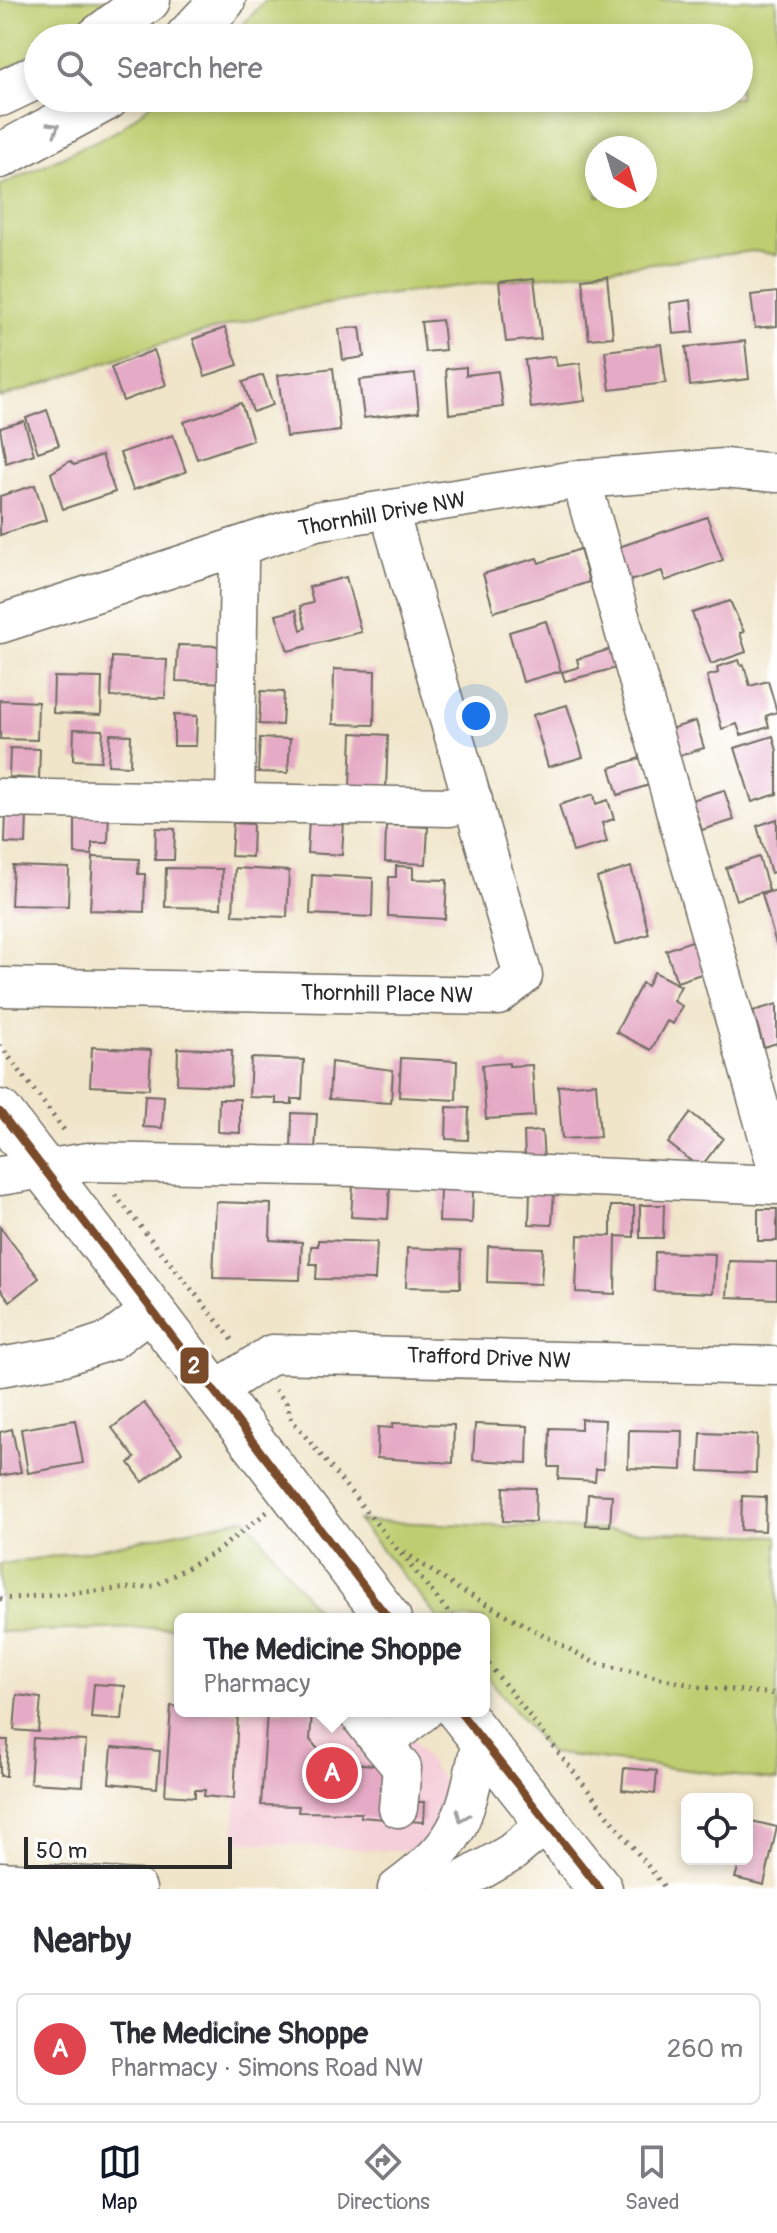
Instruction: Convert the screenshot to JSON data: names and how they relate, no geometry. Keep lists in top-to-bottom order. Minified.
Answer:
{"streets":{"street":["Thornhill Drive NW","Thornhill Place NW","Trafford Drive NW"]},"crossings":[["Thornhill Drive NW","Thornhill Place NW"]],"lines":["transit line 2"],"scale_bar":"50 m","north":"bottom right","page":{"search":"Search here","popup":["The Medicine Shoppe","Pharmacy"],"pins":"A","scale":"50 m","heading":"Nearby","list":[{"mark":"A","name":"The Medicine Shoppe","note":"Pharmacy · Simons Road NW","value":"260 m"}],"nav":["Map","Directions","Saved"]}}
